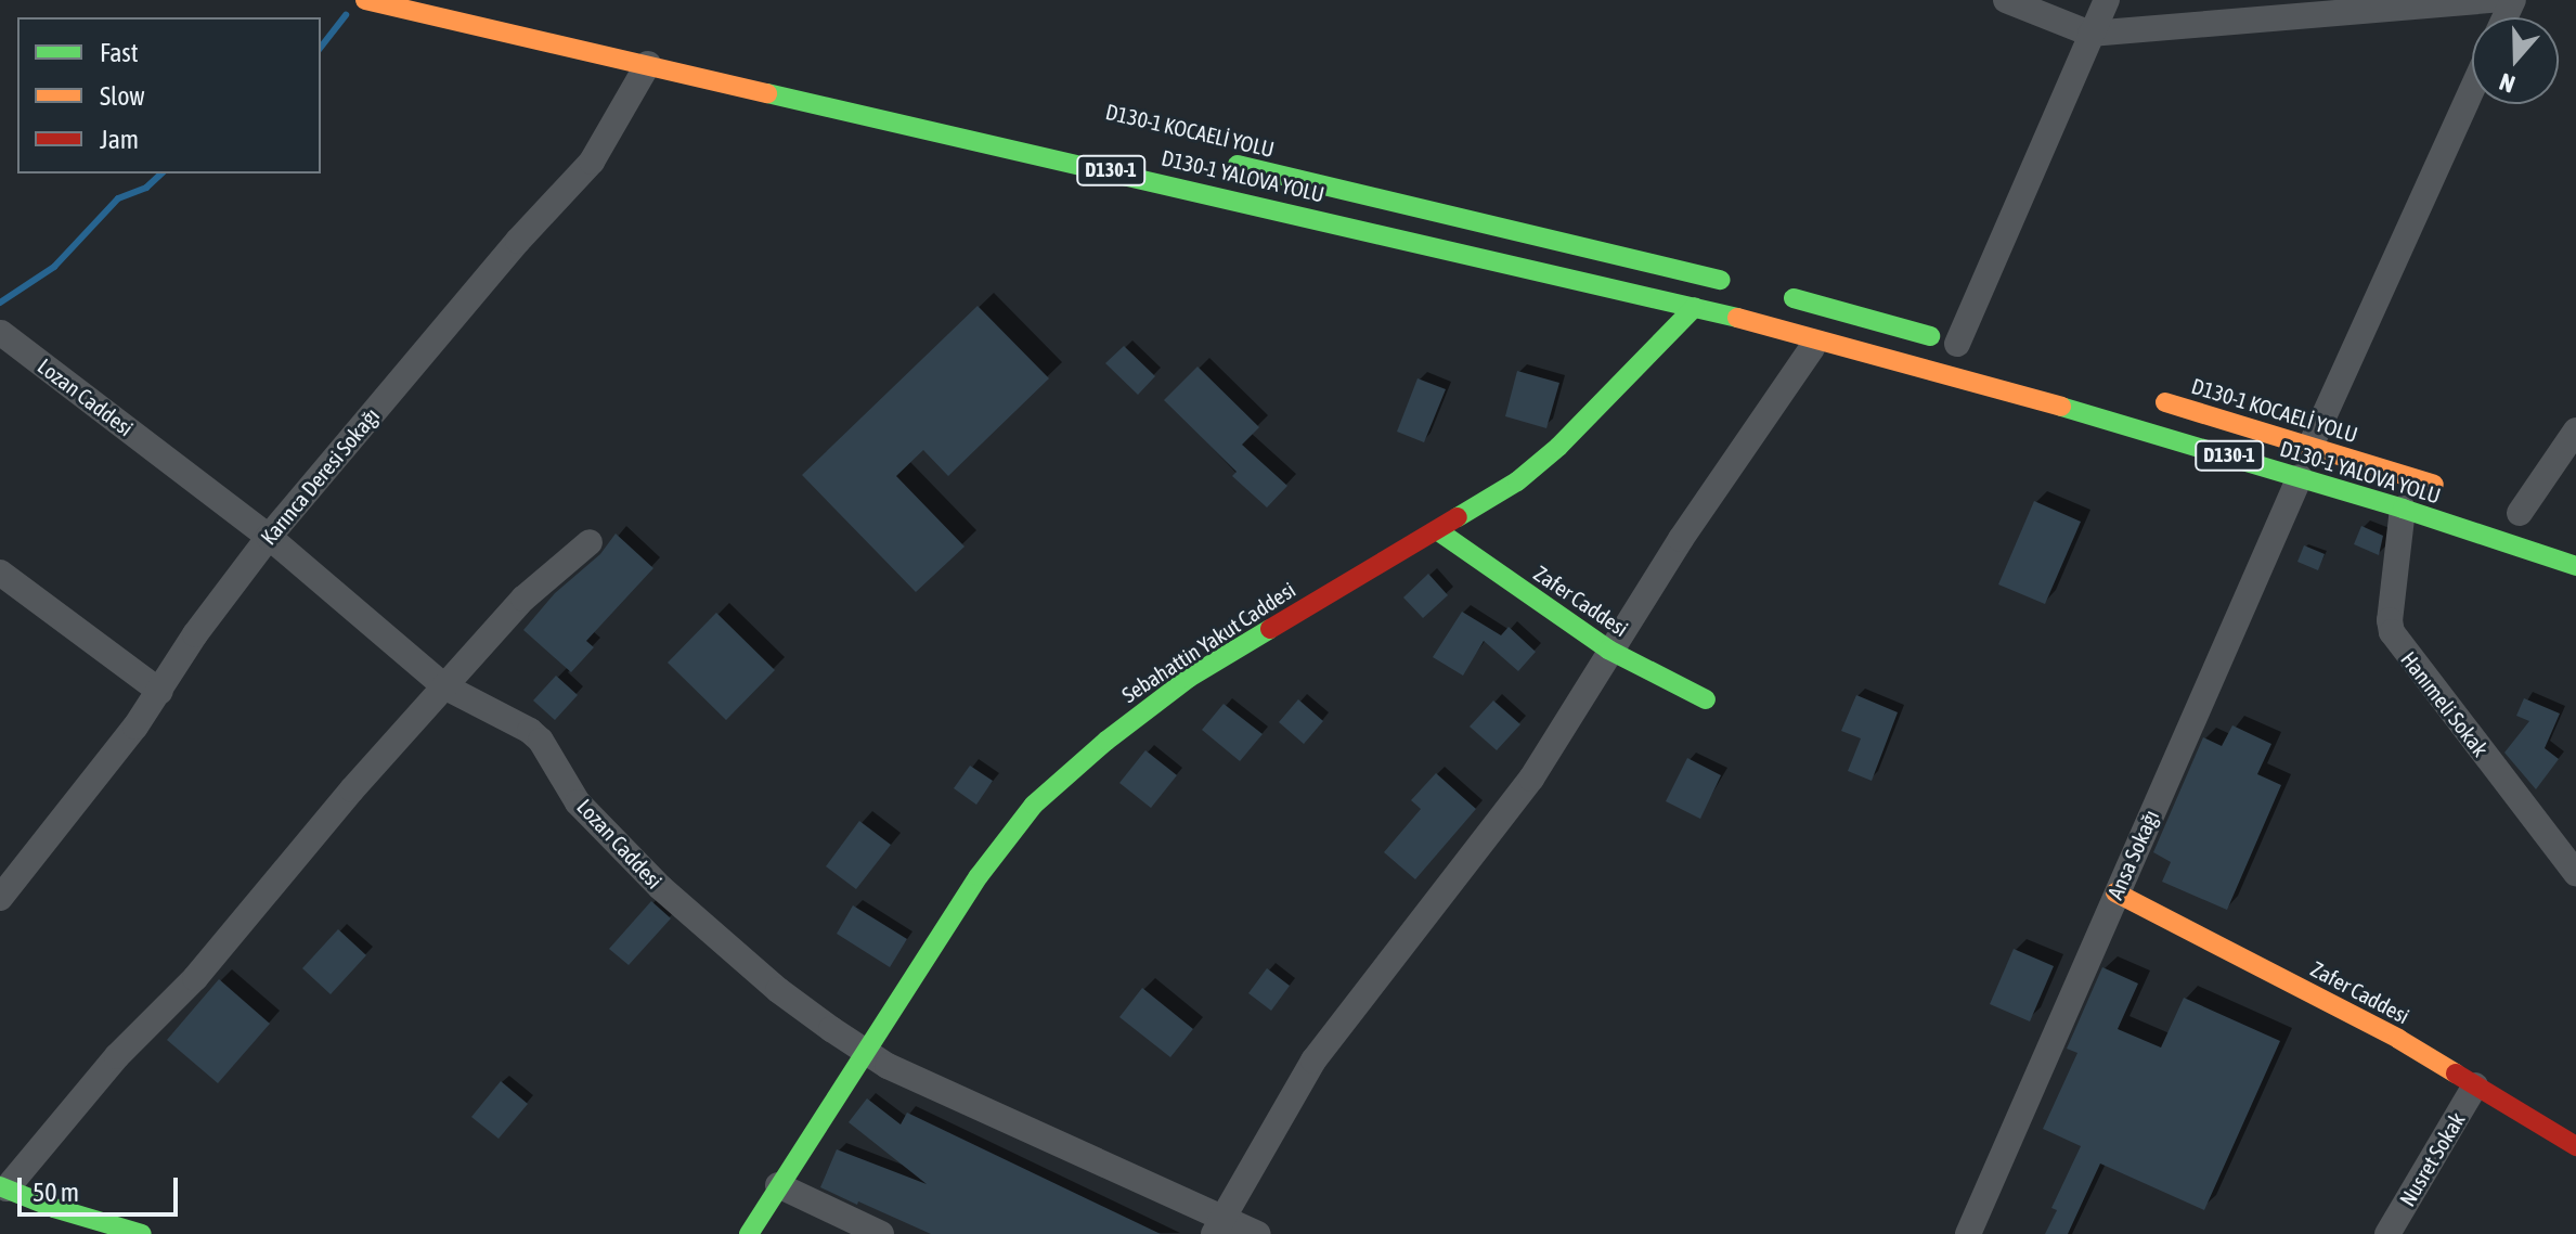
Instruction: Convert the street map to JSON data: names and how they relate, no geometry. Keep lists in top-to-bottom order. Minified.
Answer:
{"streets":{"main road":["D130-1 KOCAELİ YOLU","D130-1","D130-1 YALOVA YOLU","Zafer Caddesi","Sebahattin Yakut Caddesi"],"street":["Lozan Caddesi","Karınca Deresi Sokağı","Hanımeli Sokak","Ansa Sokağı","Nusret Sokak"]},"crossings":[["D130-1 YALOVA YOLU","Karınca Deresi Sokağı"],["D130-1 YALOVA YOLU","Sebahattin Yakut Caddesi"],["D130-1 YALOVA YOLU","Hanımeli Sokak"],["D130-1 YALOVA YOLU","Ansa Sokağı"],["Lozan Caddesi","Karınca Deresi Sokağı"],["Lozan Caddesi","Sebahattin Yakut Caddesi"],["Zafer Caddesi","Sebahattin Yakut Caddesi"],["Zafer Caddesi","Ansa Sokağı"],["Zafer Caddesi","Nusret Sokak"]],"legend":["Fast","Slow","Jam"],"scale_bar":"50 m","north":"bottom"}
